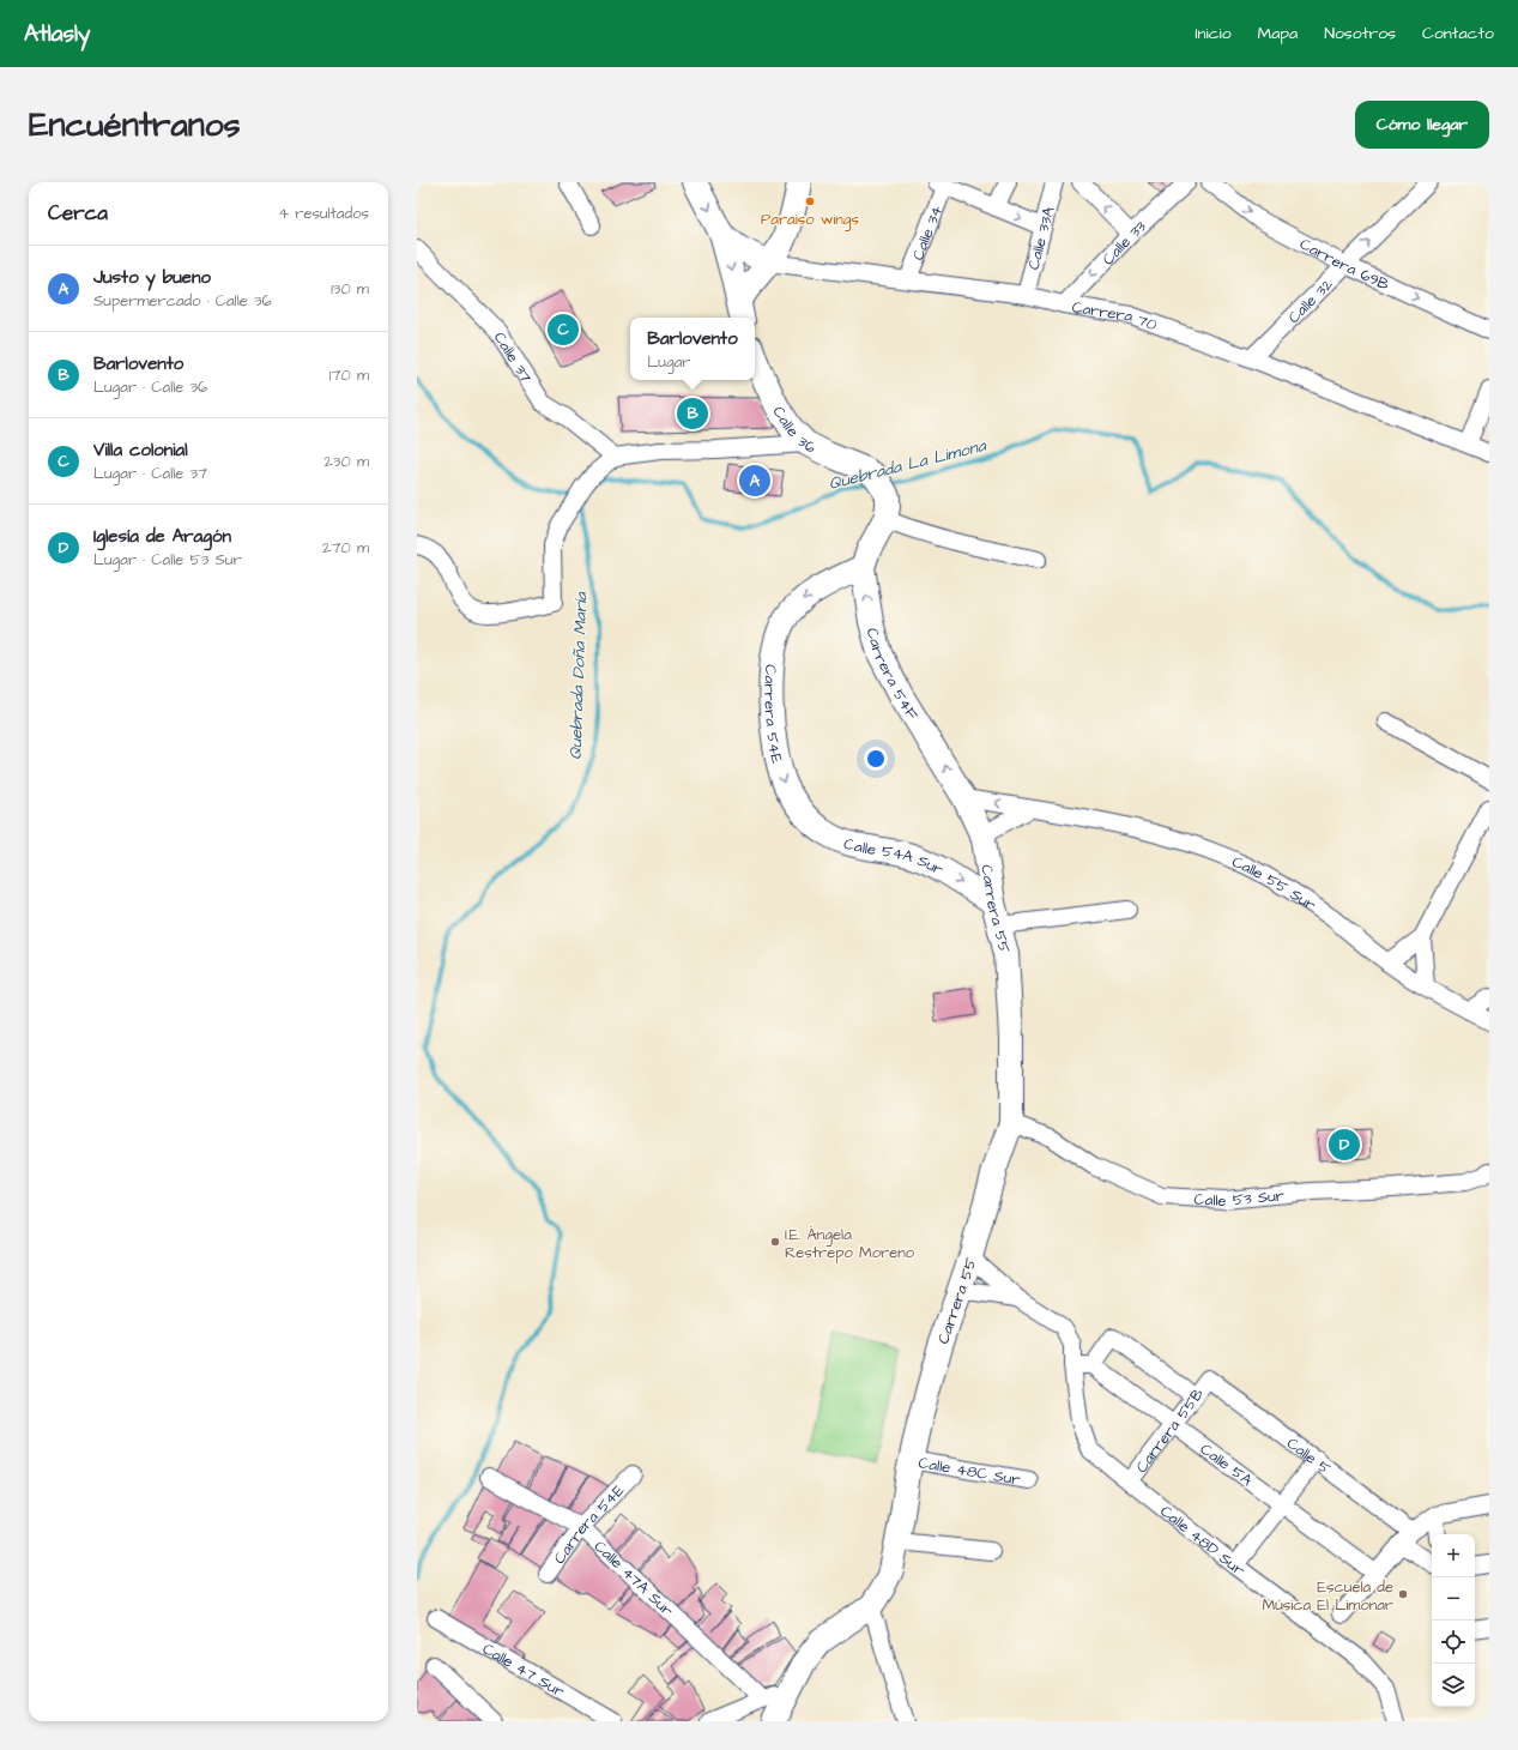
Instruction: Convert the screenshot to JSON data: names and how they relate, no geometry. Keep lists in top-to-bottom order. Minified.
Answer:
{"streets":{"main road":["Calle 36","Carrera 54F","Carrera 54E","Calle 54A Sur","Carrera 55"],"street":["Calle 34","Calle 33A","Calle 33","Carrera 69B","Calle 32","Carrera 70","Calle 37","Calle 55 Sur","Calle 53 Sur","Carrera 55B","Calle 5","Calle 5A","Calle 48C Sur","Calle 48D Sur","Calle 47A Sur","Calle 47 Sur"]},"crossings":[["Calle 34","Carrera 70"],["Calle 33A","Carrera 70"],["Calle 33","Carrera 70"],["Carrera 69B","Calle 32"],["Calle 32","Carrera 70"],["Calle 36","Carrera 54F"],["Carrera 54F","Carrera 54E"],["Carrera 54F","Calle 55 Sur"],["Carrera 54F","Carrera 55"],["Carrera 54E","Calle 54A Sur"],["Carrera 54E","Calle 47A Sur"],["Calle 54A Sur","Carrera 55"],["Carrera 55","Calle 53 Sur"],["Carrera 55","Calle 48C Sur"],["Carrera 55B","Calle 5"],["Carrera 55B","Calle 5A"],["Carrera 55B","Calle 48D Sur"]],"one_way":["Calle 33","Carrera 69B","Calle 32","Carrera 54F","Carrera 54E","Calle 54A Sur"],"water":["Quebrada La Limona","Quebrada Doña María"],"places":["Paraiso wings","I.E. Ángela Restrepo Moreno","Escuela de Música El Limonar"],"page":{"header":"Atlasly","nav":["Inicio","Mapa","Nosotros","Contacto"],"buttons":"Cómo llegar","title":"Encuéntranos","heading":["Cerca","4 resultados"],"list":[{"mark":"A","name":"Justo y bueno","note":"Supermercado · Calle 36","value":"130 m"},{"mark":"B","name":"Barlovento","note":"Lugar · Calle 36","value":"170 m"},{"mark":"C","name":"Villa colonial","note":"Lugar · Calle 37","value":"230 m"},{"mark":"D","name":"Iglesía de Aragón","note":"Lugar · Calle 53 Sur","value":"270 m"}],"pins":["C","B","A","D"],"popup":["Barlovento","Lugar"],"map_buttons":["+","−"]}}
